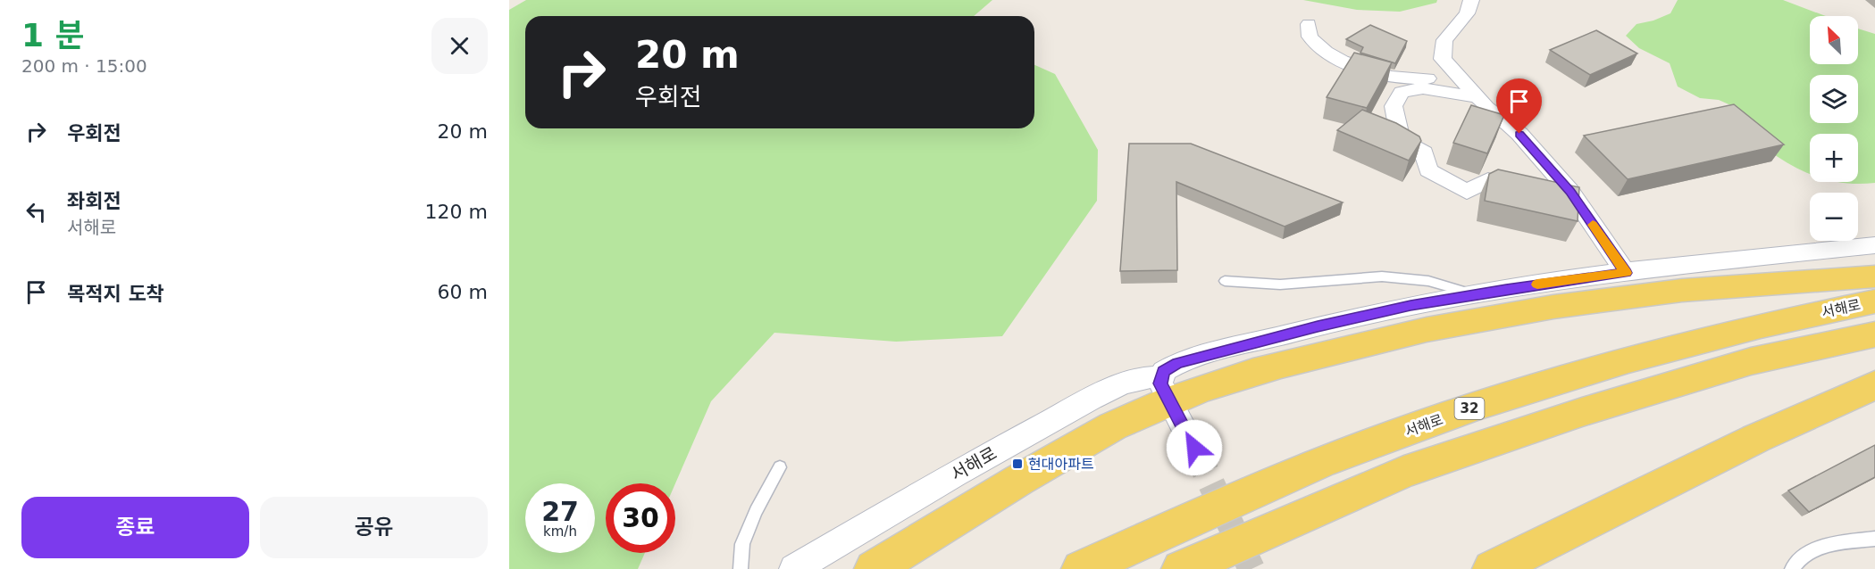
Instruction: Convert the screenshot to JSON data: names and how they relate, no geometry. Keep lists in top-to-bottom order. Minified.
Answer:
{"streets":{"main road":["서해로","32"]},"places":{"transit":["현대아파트"]},"north":"top left","page":{"heading":["1 분","200 m · 15:00"],"map_buttons":["+","−"],"turn":["20 m","우회전"],"list":[{"name":"우회전","value":"20 m"},{"name":"좌회전","note":"서해로","value":"120 m"},{"name":"목적지 도착","value":"60 m"}],"speed":"27 km/h","limit":"30","buttons":["종료","공유"]}}
